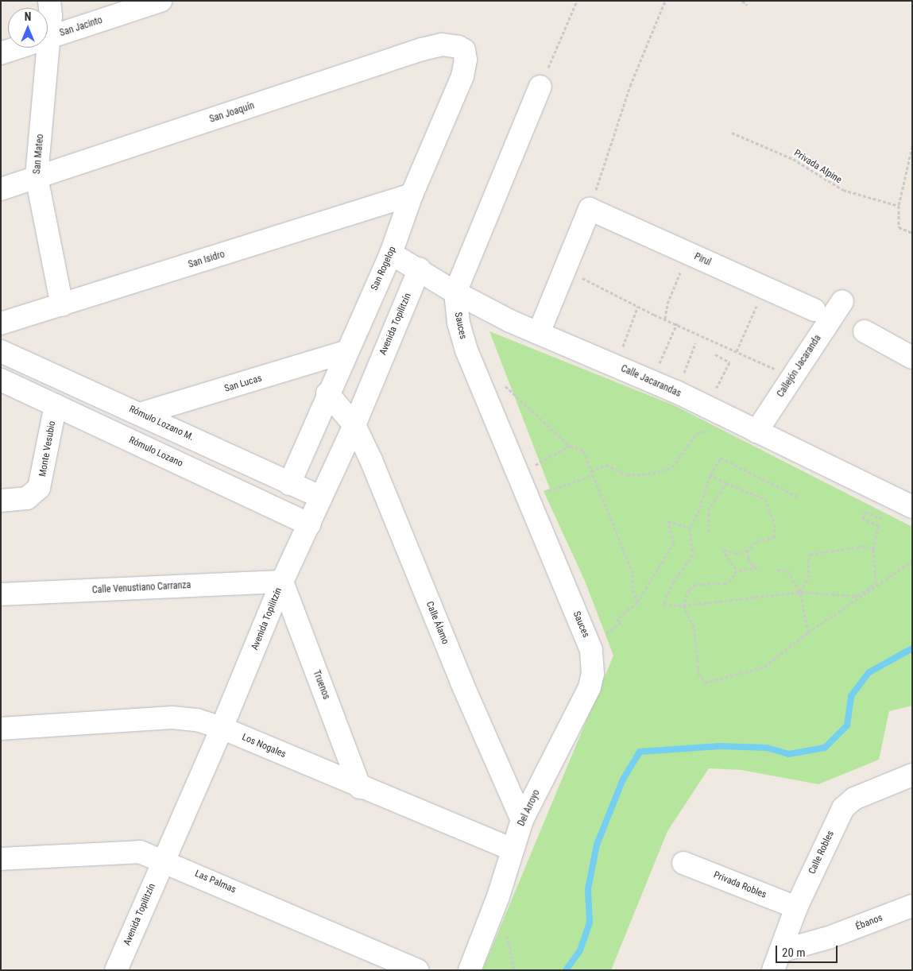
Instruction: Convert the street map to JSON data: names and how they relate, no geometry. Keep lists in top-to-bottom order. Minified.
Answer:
{"streets":{"street":["San Jacinto","San Joaquín","San Mateo","San Isidro","Pirul","San Rogelop","Avenida Topilitzín","Sauces","Callejón Jacaranda","Calle Jacarandas","San Lucas","Rómulo Lozano M.","Monte Vesubio","Rómulo Lozano","Calle Venustiano Carranza","Calle Álamo","Truenos","Los Nogales","Del Arroyo","Calle Robles","Las Palmas","Privada Robles","Ébanos"],"path":["Privada Alpine"]},"crossings":[["San Jacinto","San Mateo"],["San Joaquín","San Mateo"],["San Joaquín","San Rogelop"],["San Mateo","San Isidro"],["San Isidro","San Rogelop"],["San Rogelop","Calle Jacarandas"],["San Rogelop","San Lucas"],["San Rogelop","Rómulo Lozano M."],["San Rogelop","Calle Álamo"],["Avenida Topilitzín","Calle Jacarandas"],["Avenida Topilitzín","Rómulo Lozano M."],["Avenida Topilitzín","Rómulo Lozano"],["Avenida Topilitzín","Calle Venustiano Carranza"],["Avenida Topilitzín","Calle Álamo"],["Avenida Topilitzín","Truenos"],["Avenida Topilitzín","Los Nogales"],["Avenida Topilitzín","Las Palmas"],["Sauces","Calle Jacarandas"],["Sauces","Del Arroyo"],["Callejón Jacaranda","Calle Jacarandas"],["San Lucas","Rómulo Lozano M."],["Monte Vesubio","Rómulo Lozano"],["Calle Venustiano Carranza","Truenos"],["Calle Álamo","Del Arroyo"],["Truenos","Los Nogales"],["Los Nogales","Del Arroyo"],["Calle Robles","Privada Robles"],["Calle Robles","Ébanos"]],"scale_bar":"20 m","north":"top"}
